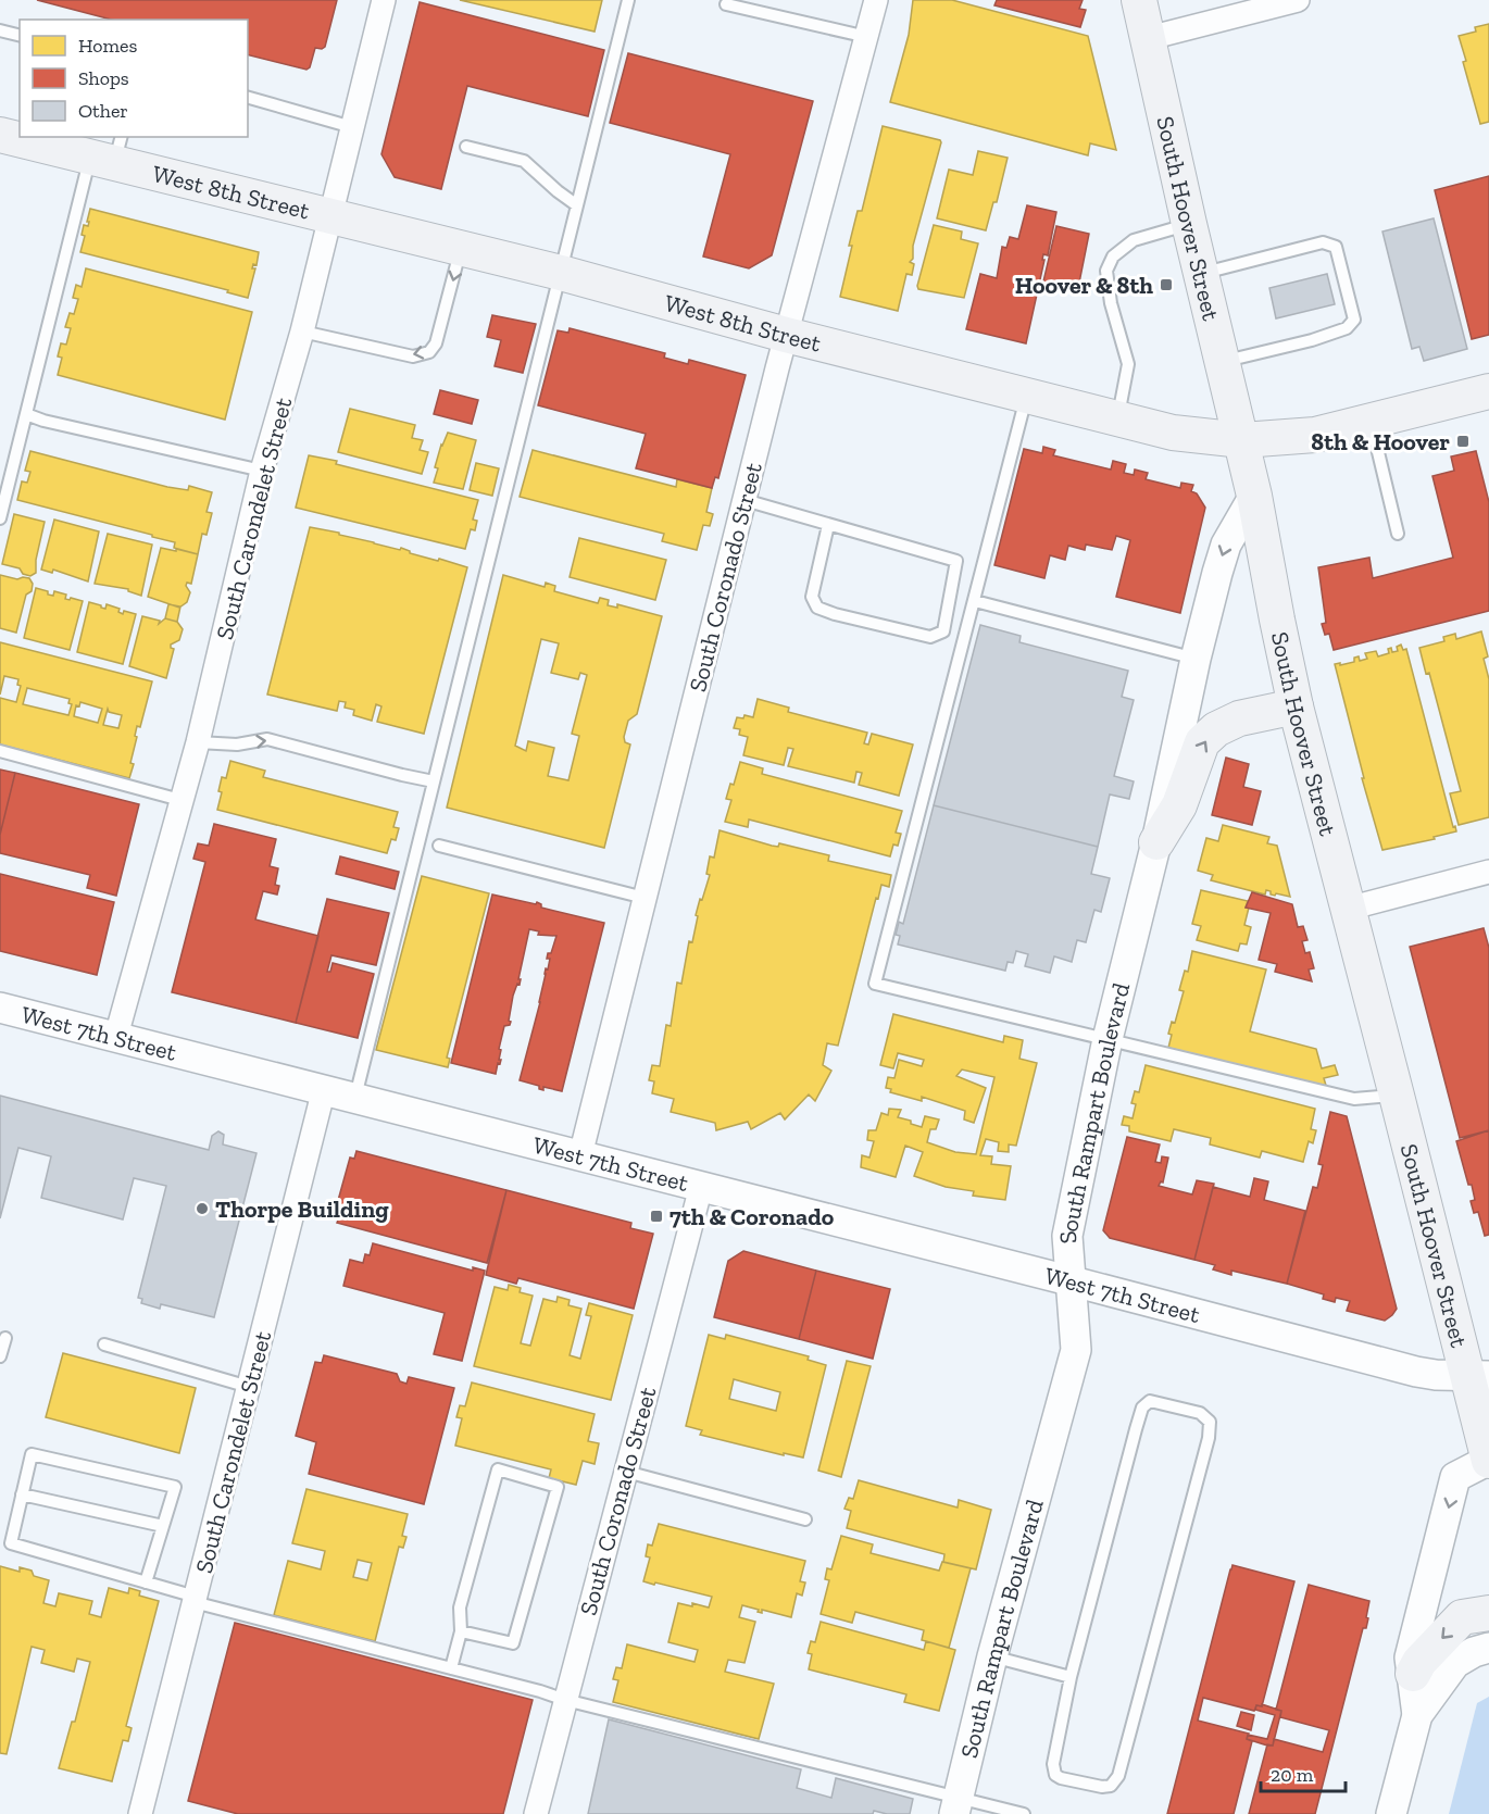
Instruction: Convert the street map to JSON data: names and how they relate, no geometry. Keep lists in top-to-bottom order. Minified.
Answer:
{"streets":{"main road":["West 8th Street","South Hoover Street"],"street":["South Carondelet Street","South Coronado Street","West 7th Street","South Rampart Boulevard"]},"crossings":[["West 8th Street","South Hoover Street"],["West 8th Street","South Carondelet Street"],["West 8th Street","South Coronado Street"],["South Hoover Street","West 7th Street"],["South Hoover Street","South Rampart Boulevard"],["South Carondelet Street","West 7th Street"],["South Coronado Street","West 7th Street"],["West 7th Street","South Rampart Boulevard"]],"places":{"transit":["Hoover & 8th","8th & Hoover","7th & Coronado"],"other":["Thorpe Building"]},"legend":["Homes","Shops","Other"],"scale_bar":"20 m"}
